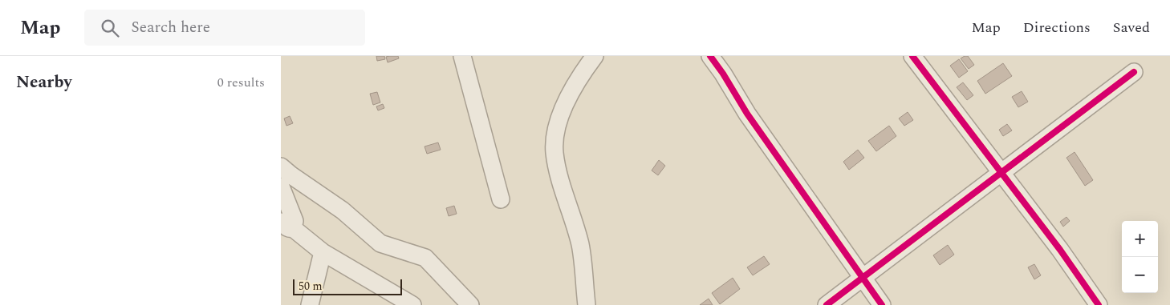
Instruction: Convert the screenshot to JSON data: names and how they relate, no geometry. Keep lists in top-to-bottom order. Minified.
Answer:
{"scale_bar":"50 m","page":{"header":"Map","search":"Search here","nav":["Map","Directions","Saved"],"heading":["Nearby","0 results"],"map_buttons":["+","−"],"scale":"50 m"}}
